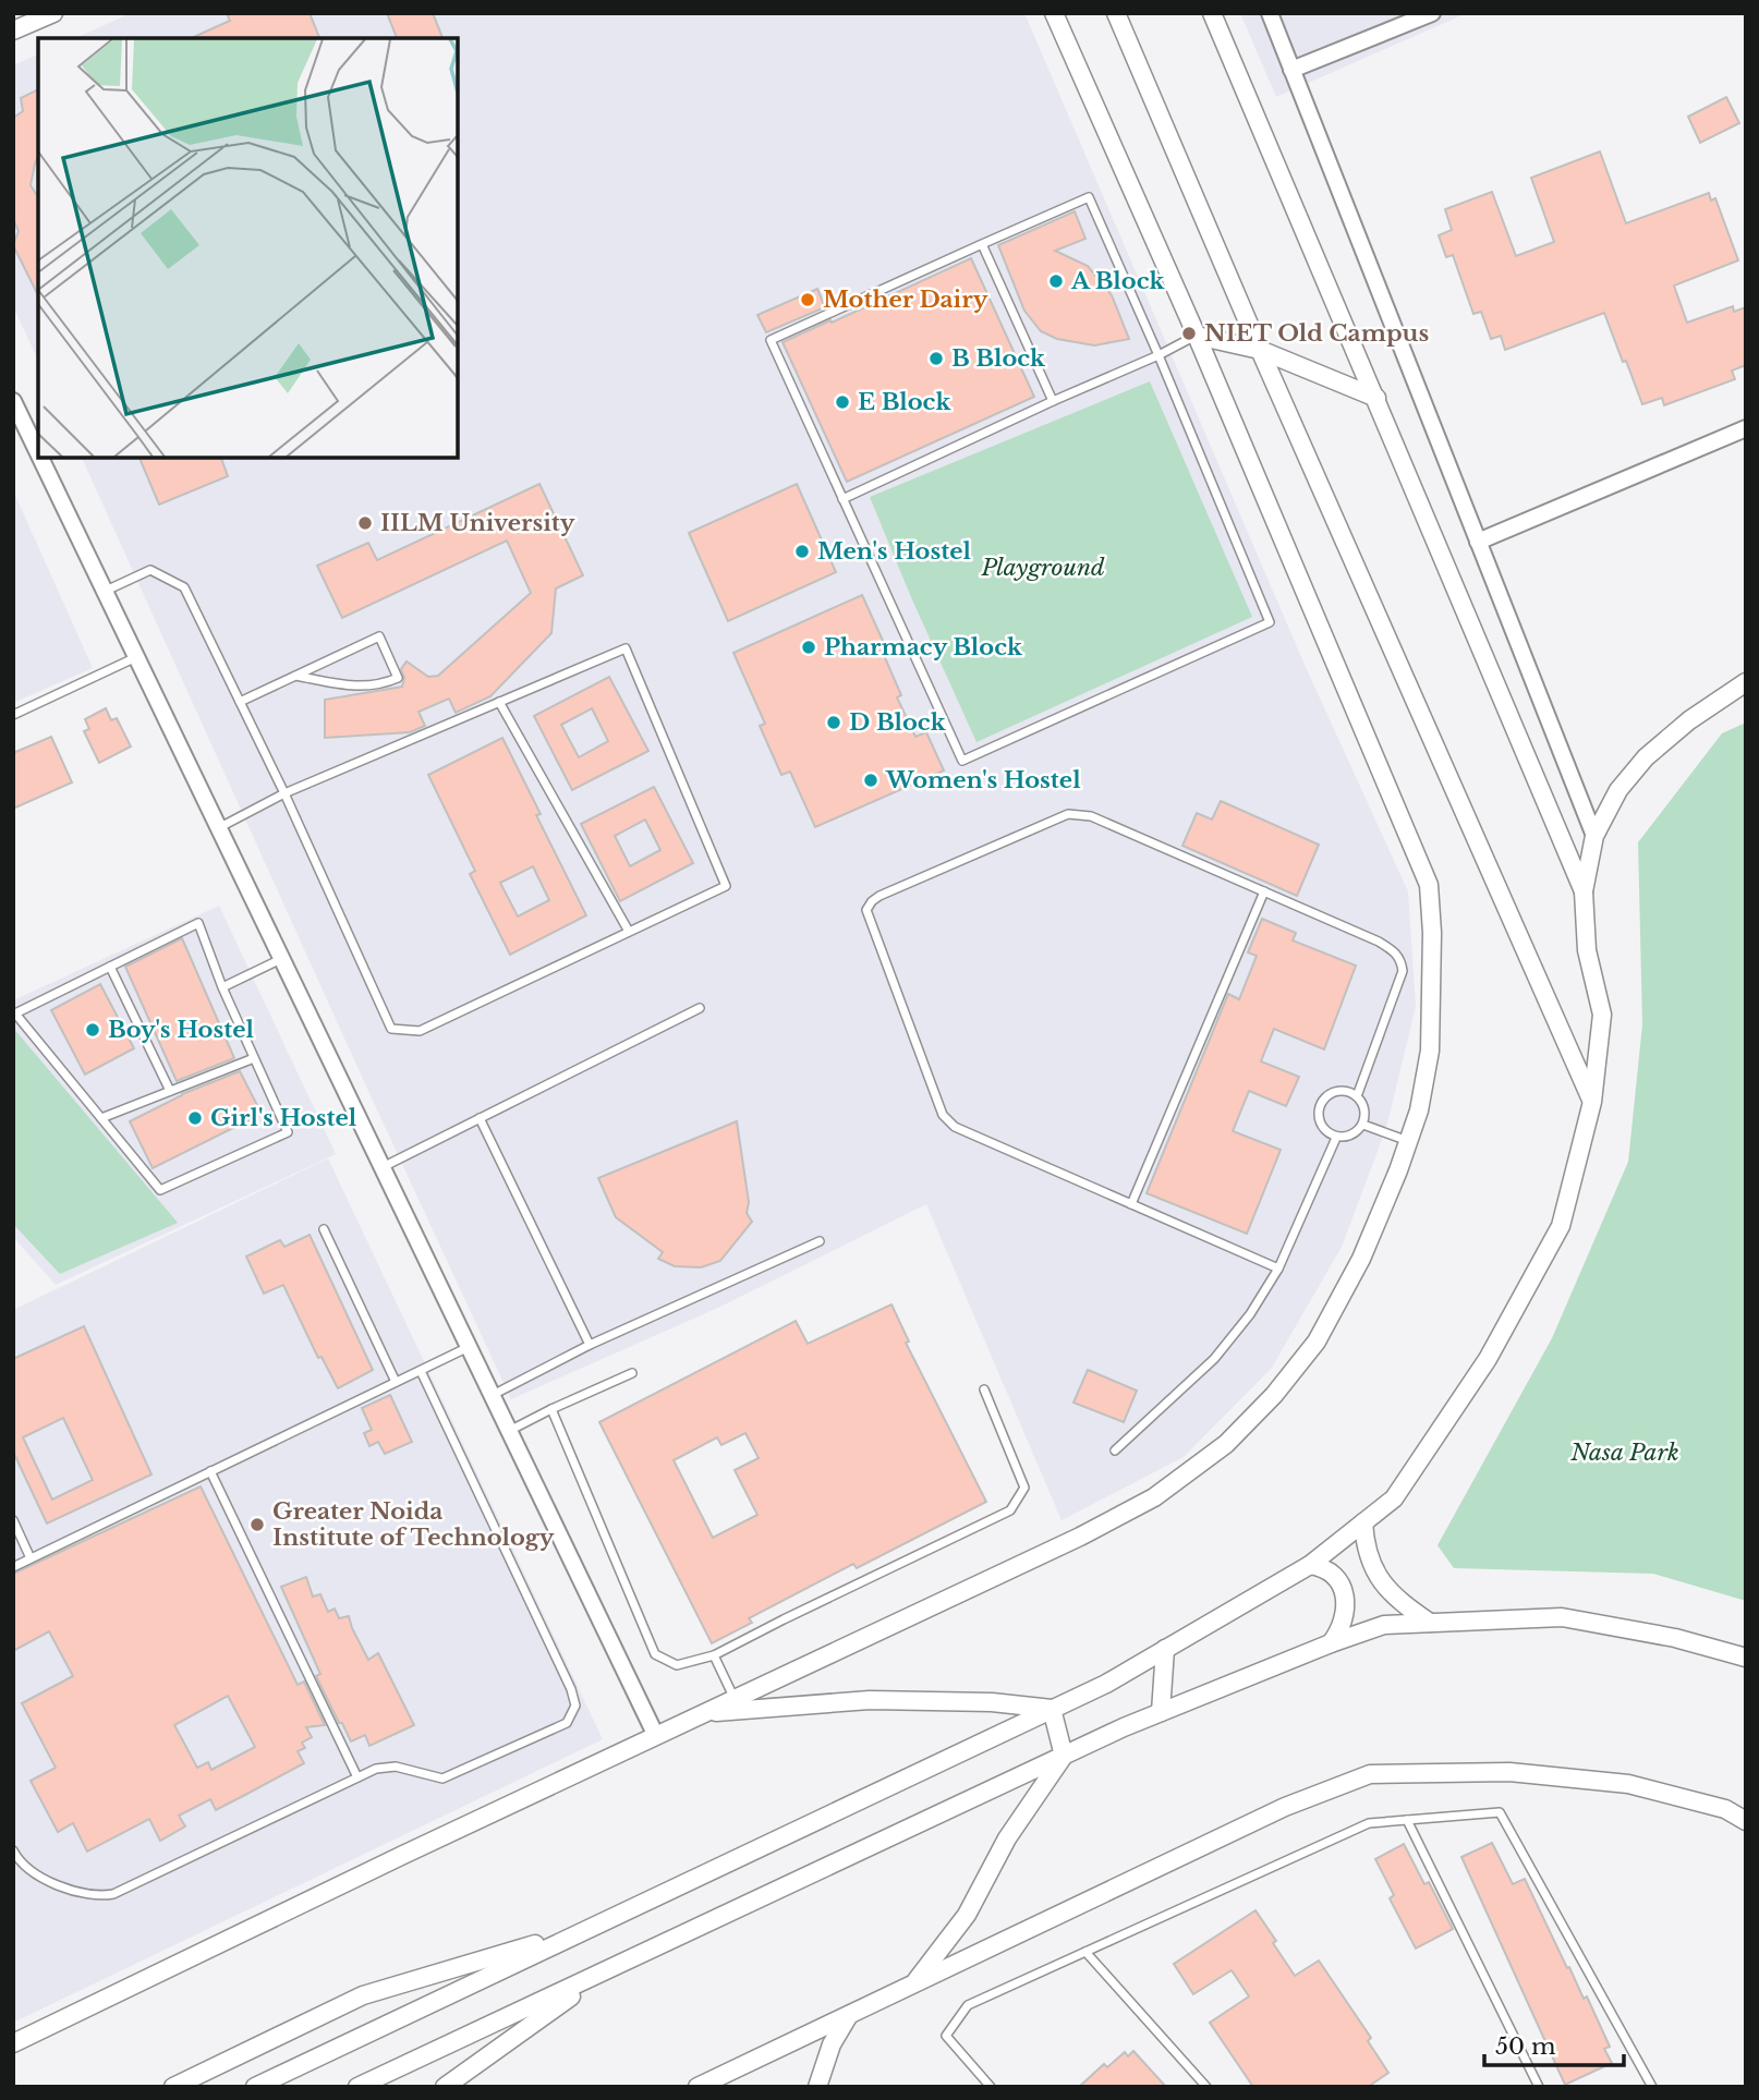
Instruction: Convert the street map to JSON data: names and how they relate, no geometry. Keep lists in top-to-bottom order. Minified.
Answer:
{"parks":["Playground","Nasa Park"],"places":["A Block","Mother Dairy","NIET Old Campus","B Block","E Block","IILM University","Men's Hostel","Pharmacy Block","D Block","Women's Hostel","Boy's Hostel","Girl's Hostel","Greater Noida Institute of Technology"],"scale_bar":"50 m"}
